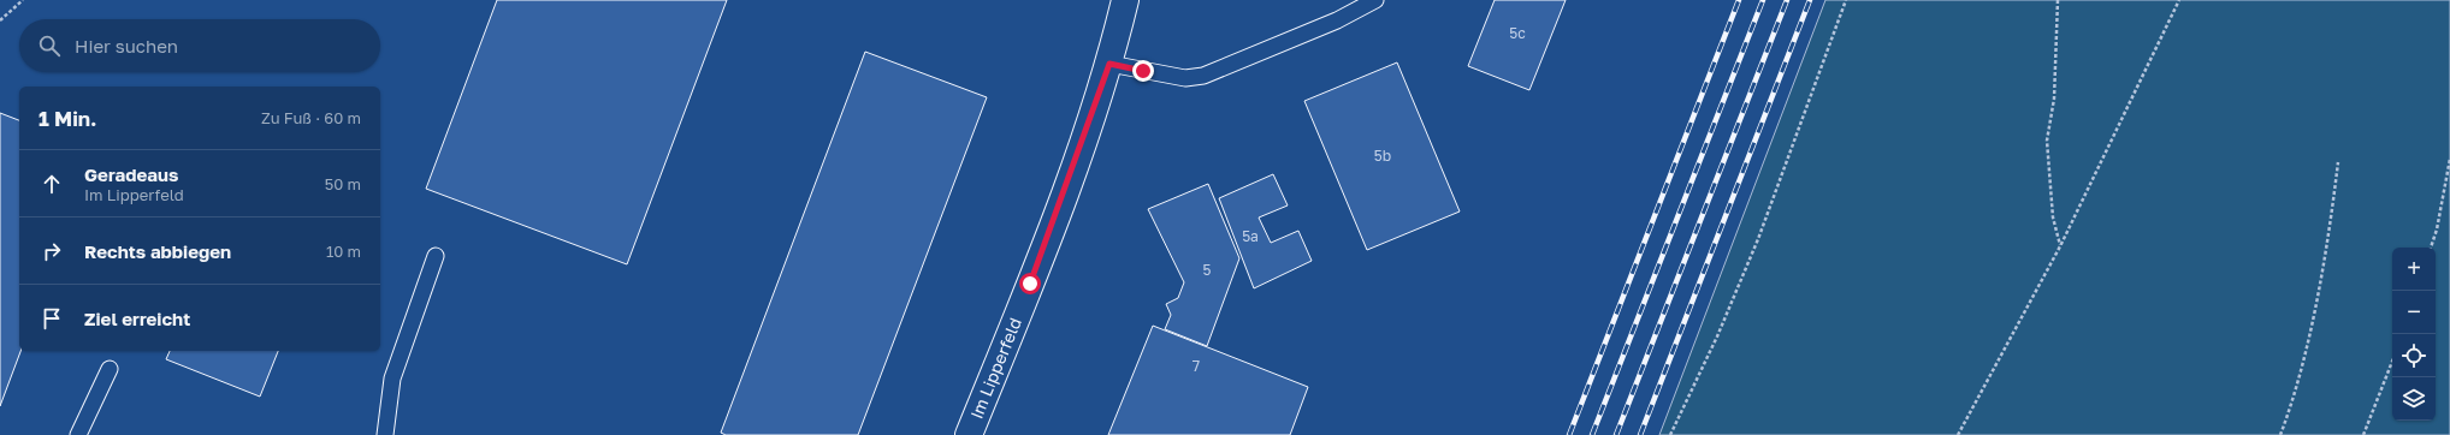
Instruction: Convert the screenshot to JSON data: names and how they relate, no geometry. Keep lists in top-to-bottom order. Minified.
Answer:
{"streets":{"street":["Im Lipperfeld"]},"house_numbers":["5c","5b","5a","5","7"],"page":{"search":"Hier suchen","heading":["1 Min.","Zu Fuß · 60 m"],"list":[["Geradeaus","Im Lipperfeld","50 m"],["Rechts abbiegen","10 m"],"Ziel erreicht"],"map_buttons":["+","−"]}}
